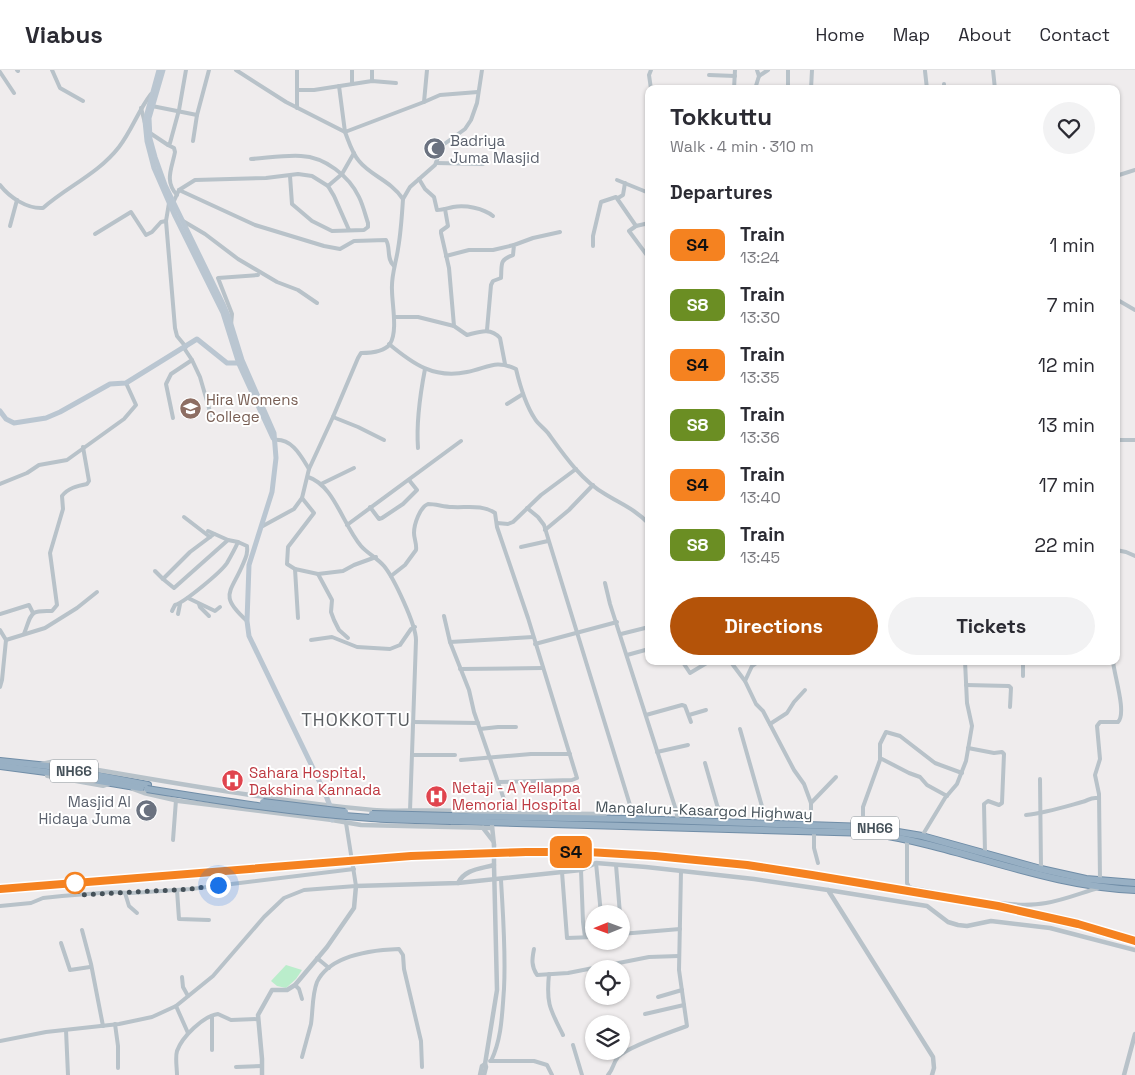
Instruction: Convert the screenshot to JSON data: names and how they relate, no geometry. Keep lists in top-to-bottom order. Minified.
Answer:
{"streets":{"highway":["NH66","Mangaluru-Kasargod Highway"]},"districts":["THOKKOTTU"],"places":{"mosque":["Badriya Juma Masjid","Masjid Al Hidaya Juma"],"school or university":["Hira Womens College"],"hospital":["Sahara Hospital, Dakshina Kannada","Netaji - A Yellappa Memorial Hospital"]},"north":"left","page":{"header":"Viabus","nav":["Home","Map","About","Contact"],"on_map":"S4","heading":[["Tokkuttu","Walk · 4 min · 310 m"],"Departures"],"list":[{"mark":"S4","name":"Train","note":"13:24","value":"1 min"},{"mark":"S8","name":"Train","note":"13:30","value":"7 min"},{"mark":"S4","name":"Train","note":"13:35","value":"12 min"},{"mark":"S8","name":"Train","note":"13:36","value":"13 min"},{"mark":"S4","name":"Train","note":"13:40","value":"17 min"},{"mark":"S8","name":"Train","note":"13:45","value":"22 min"}],"buttons":["Directions","Tickets"]}}
